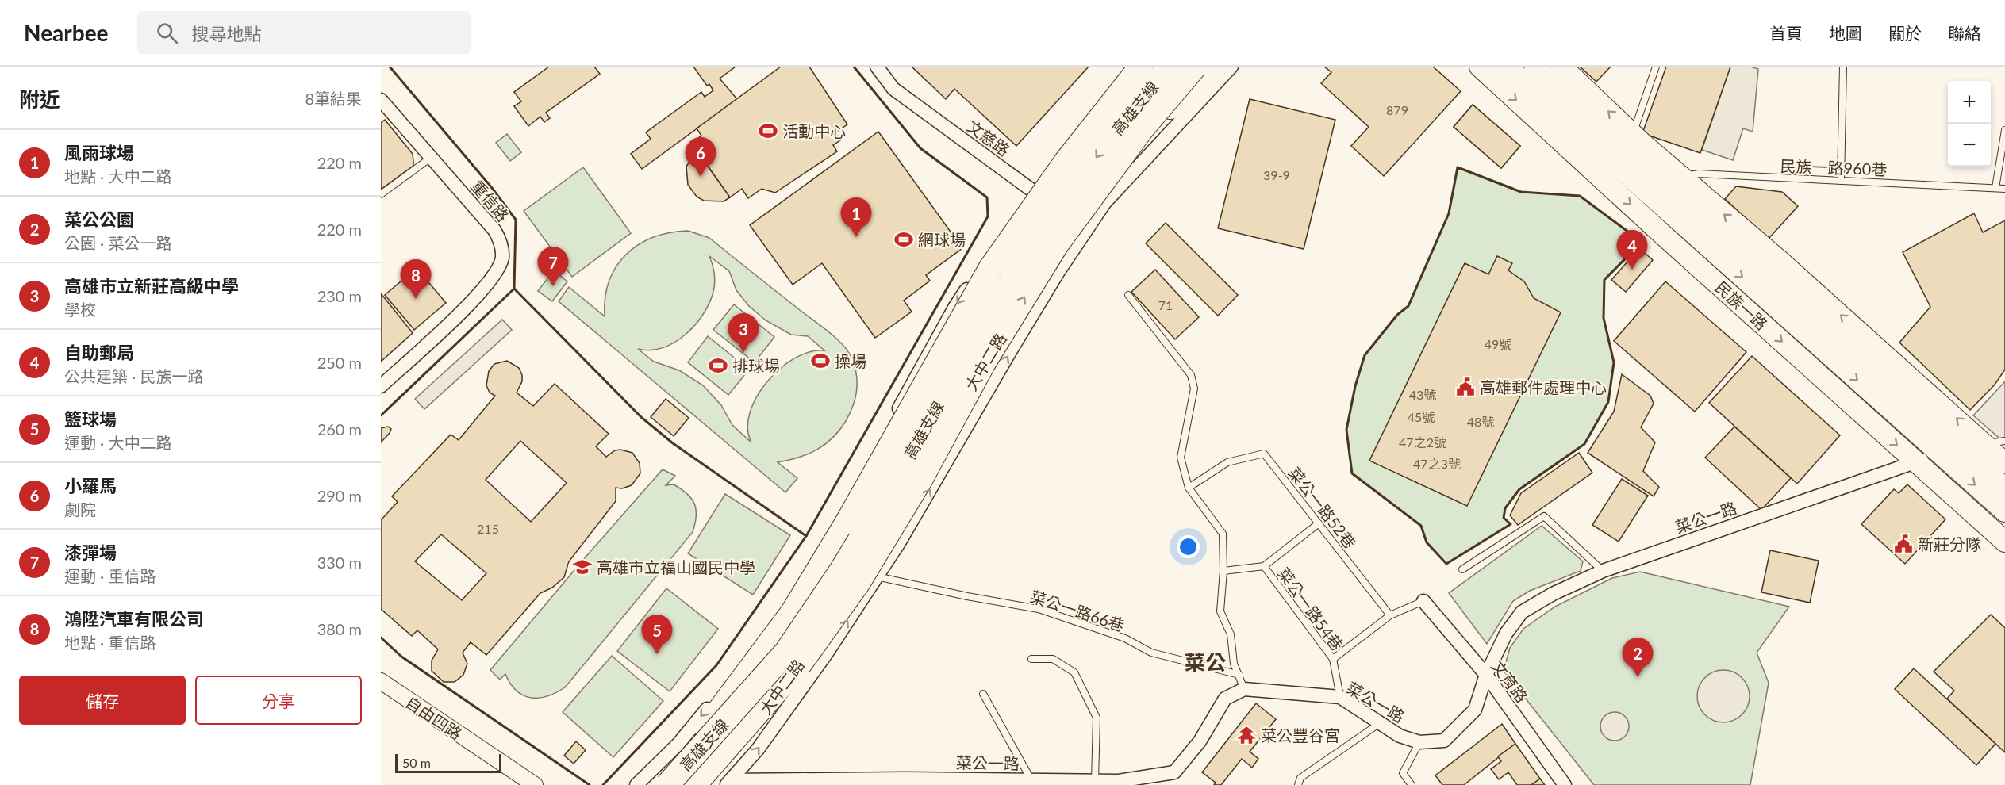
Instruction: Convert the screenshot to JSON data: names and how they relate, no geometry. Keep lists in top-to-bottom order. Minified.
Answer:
{"streets":{"highway":["高雄支線"],"main road":["民族一路"],"street":["文慈路","重信路","大中二路","菜公一路","文育路","自由四路"],"lane":["民族一路960巷","菜公一路52巷","菜公一路54巷","菜公一路66巷"]},"crossings":[["高雄支線","大中二路"],["文慈路","大中二路"],["民族一路","菜公一路"],["大中二路","菜公一路"],["大中二路","菜公一路66巷"],["菜公一路52巷","菜公一路"],["菜公一路52巷","菜公一路54巷"],["菜公一路52巷","文育路"],["菜公一路","菜公一路54巷"],["菜公一路","文育路"],["菜公一路54巷","文育路"]],"districts":["菜公"],"places":{"sports":["活動中心","網球場","操場","排球場"],"public building":["高雄郵件處理中心","新莊分隊"],"school or university":["高雄市立福山國民中學"],"temple":["菜公豐谷宮"]},"house_numbers":["879","39-9","71","49號","43號","45號","48號","47之2號","47之3號","215"],"scale_bar":"50 m","page":{"header":"Nearbee","search":"搜尋地點","nav":["首頁","地圖","關於","聯絡"],"heading":["附近","8筆結果"],"map_buttons":["+","−"],"list":[{"mark":"1","name":"風雨球場","note":"地點 · 大中二路","value":"220 m"},{"mark":"2","name":"菜公公園","note":"公園 · 菜公一路","value":"220 m"},{"mark":"3","name":"高雄市立新莊高級中學","note":"學校","value":"230 m"},{"mark":"4","name":"自助郵局","note":"公共建築 · 民族一路","value":"250 m"},{"mark":"5","name":"籃球場","note":"運動 · 大中二路","value":"260 m"},{"mark":"6","name":"小羅馬","note":"劇院","value":"290 m"},{"mark":"7","name":"漆彈場","note":"運動 · 重信路","value":"330 m"},{"mark":"8","name":"鴻陞汽車有限公司","note":"地點 · 重信路","value":"380 m"}],"pins":["6","1","4","7","8","3","5","2"],"buttons":["儲存","分享"],"scale":"50 m"}}
